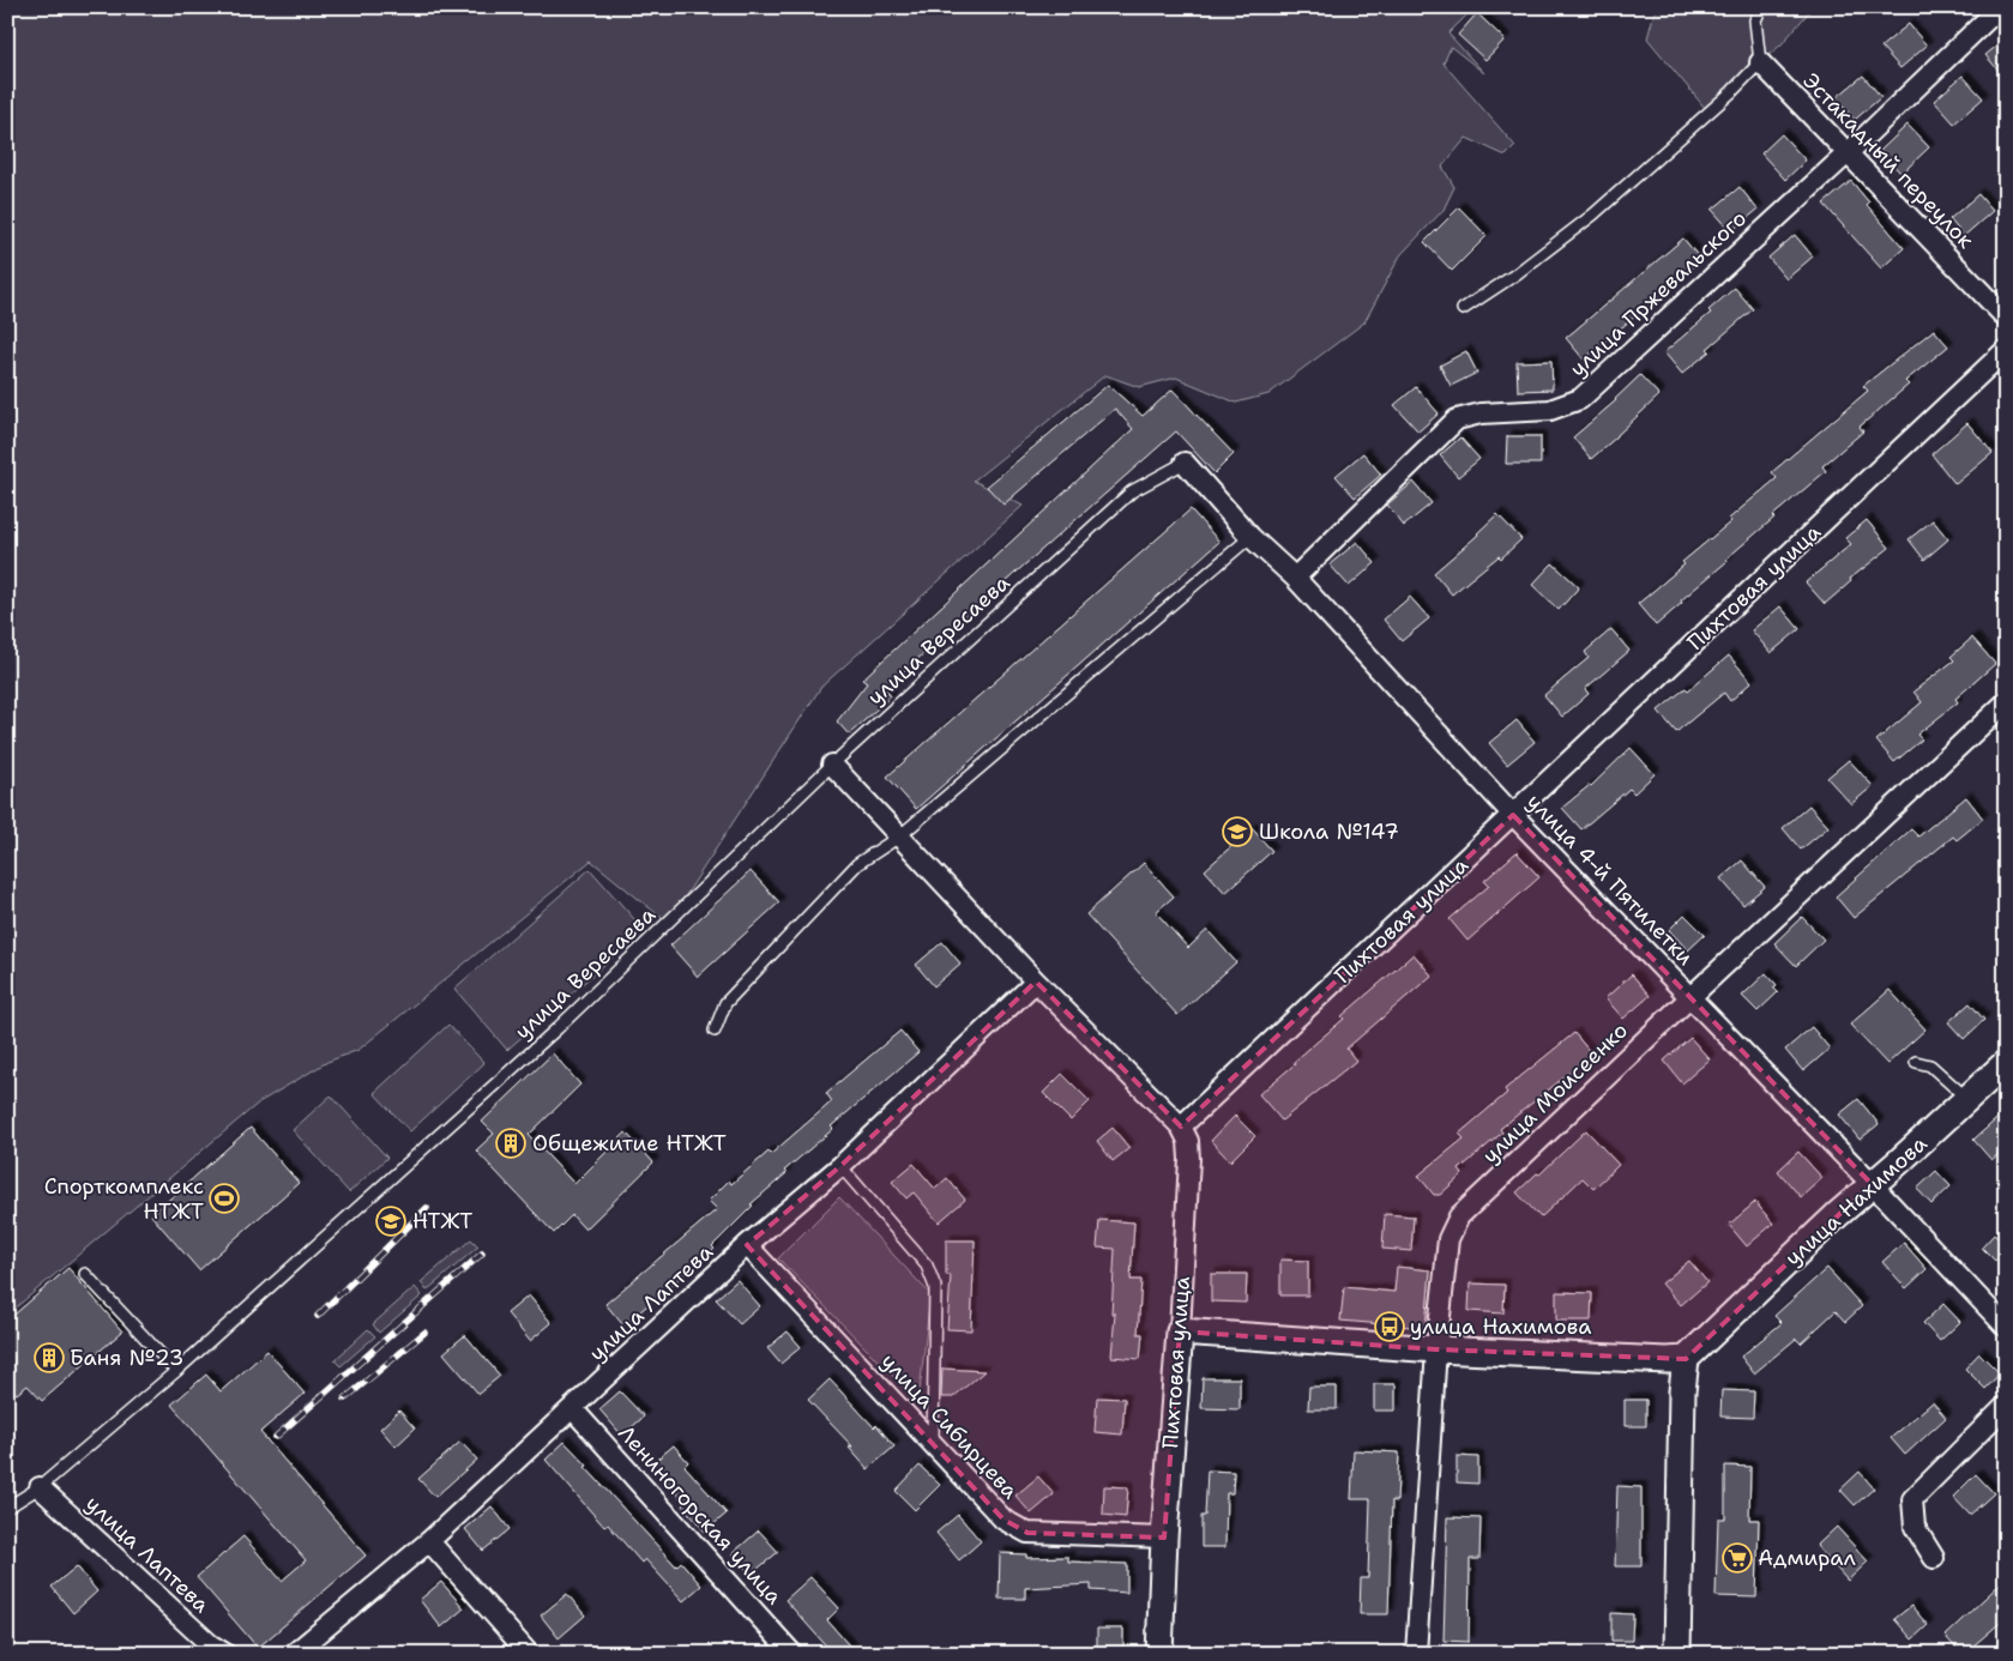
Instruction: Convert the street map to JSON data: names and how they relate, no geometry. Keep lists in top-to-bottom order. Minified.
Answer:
{"streets":{"street":["Эстакадный переулок","улица Пржевальского","Пихтовая улица","улица 4-й Пятилетки","улица Моисеенко","улица Нахимова","улица Лаптева","улица Сибирцева","Лениногорская улица"],"lane":["улица Вересаева"]},"crossings":[["Эстакадный переулок","улица Пржевальского"],["улица Пржевальского","улица 4-й Пятилетки"],["Пихтовая улица","улица 4-й Пятилетки"],["Пихтовая улица","улица Сибирцева"],["улица Вересаева","улица 4-й Пятилетки"],["улица Вересаева","улица Лаптева"],["улица 4-й Пятилетки","улица Моисеенко"],["улица 4-й Пятилетки","улица Нахимова"],["улица Лаптева","улица Сибирцева"],["улица Лаптева","Лениногорская улица"]],"places":{"school or university":["Школа №147","НТЖТ"],"building":["Общежитие НТЖТ","Баня №23"],"sports":["Спорткомплекс НТЖТ"],"bus stop":["улица Нахимова"],"supermarket":["Адмирал"]}}
